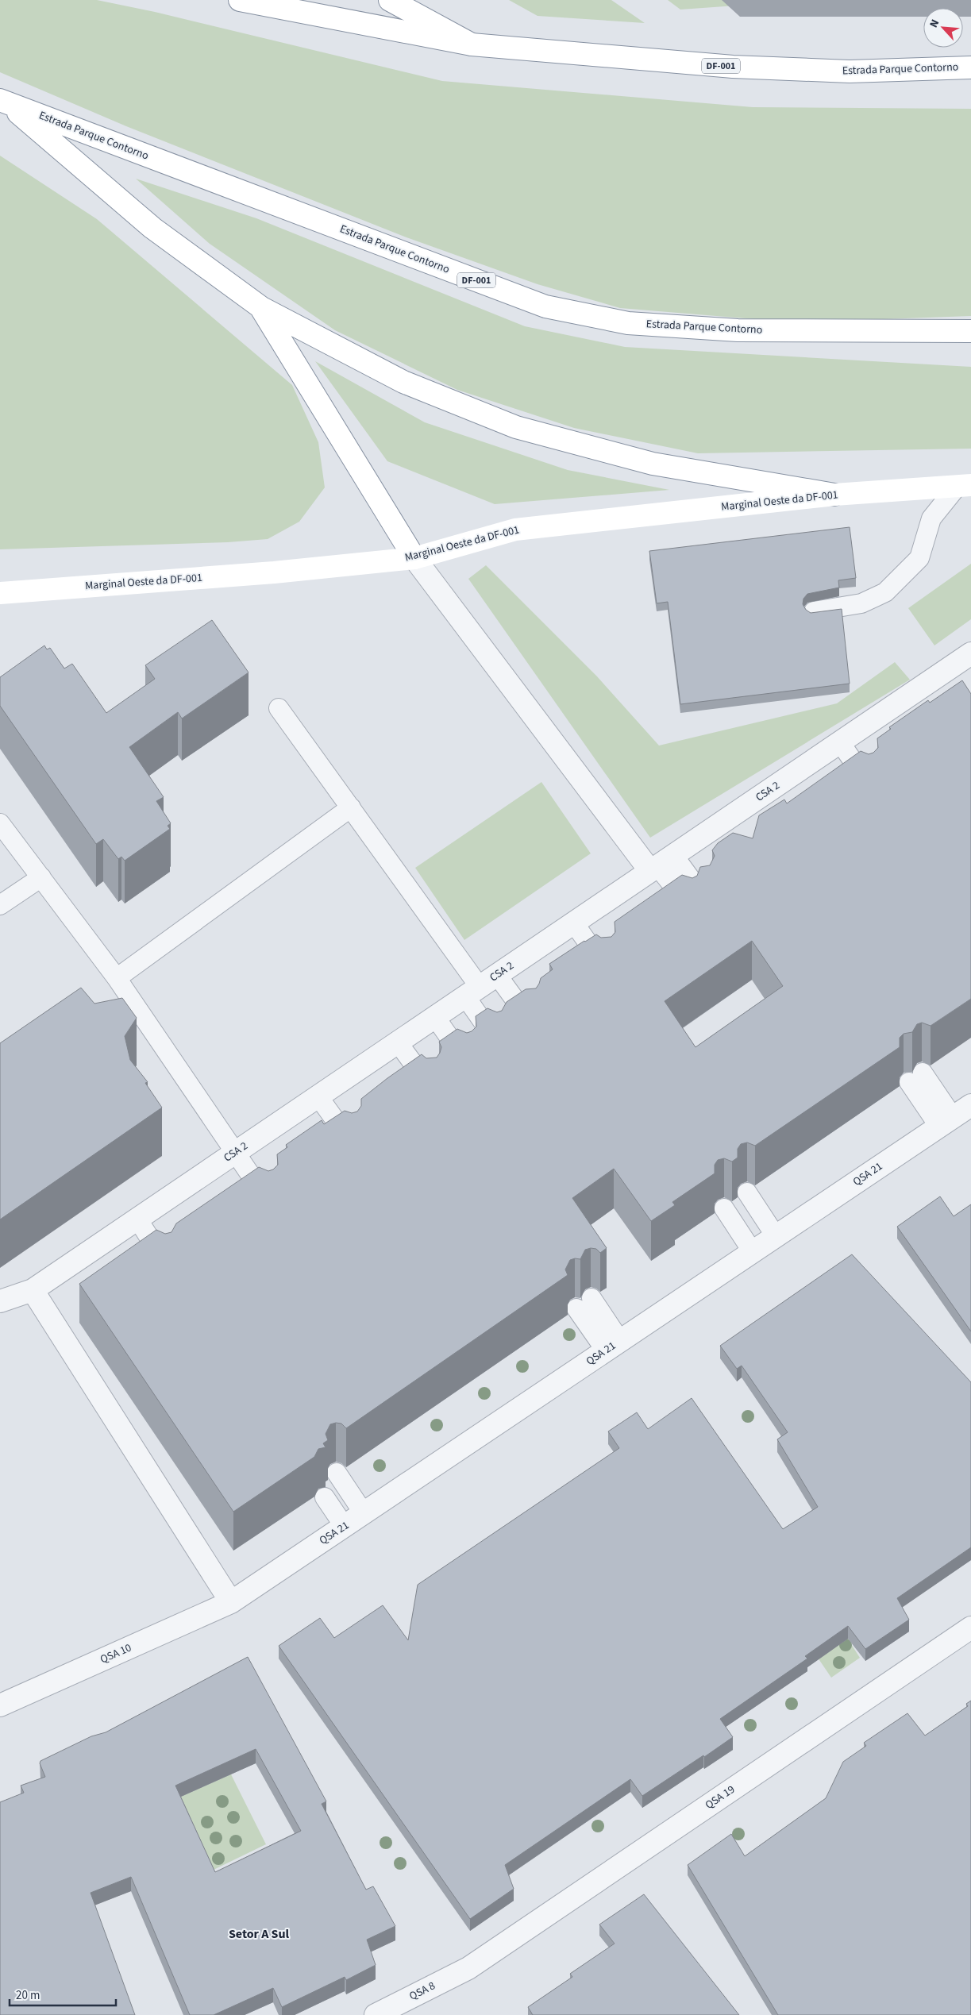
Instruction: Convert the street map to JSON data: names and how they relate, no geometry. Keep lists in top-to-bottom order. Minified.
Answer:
{"streets":{"main road":["DF-001","Estrada Parque Contorno","Marginal Oeste da DF-001"],"street":["CSA 2","QSA 21","QSA 10","QSA 19","QSA 8"]},"crossings":[["QSA 21","QSA 10"],["QSA 19","QSA 8"]],"districts":["Setor A Sul"],"scale_bar":"20 m","north":"top left"}
